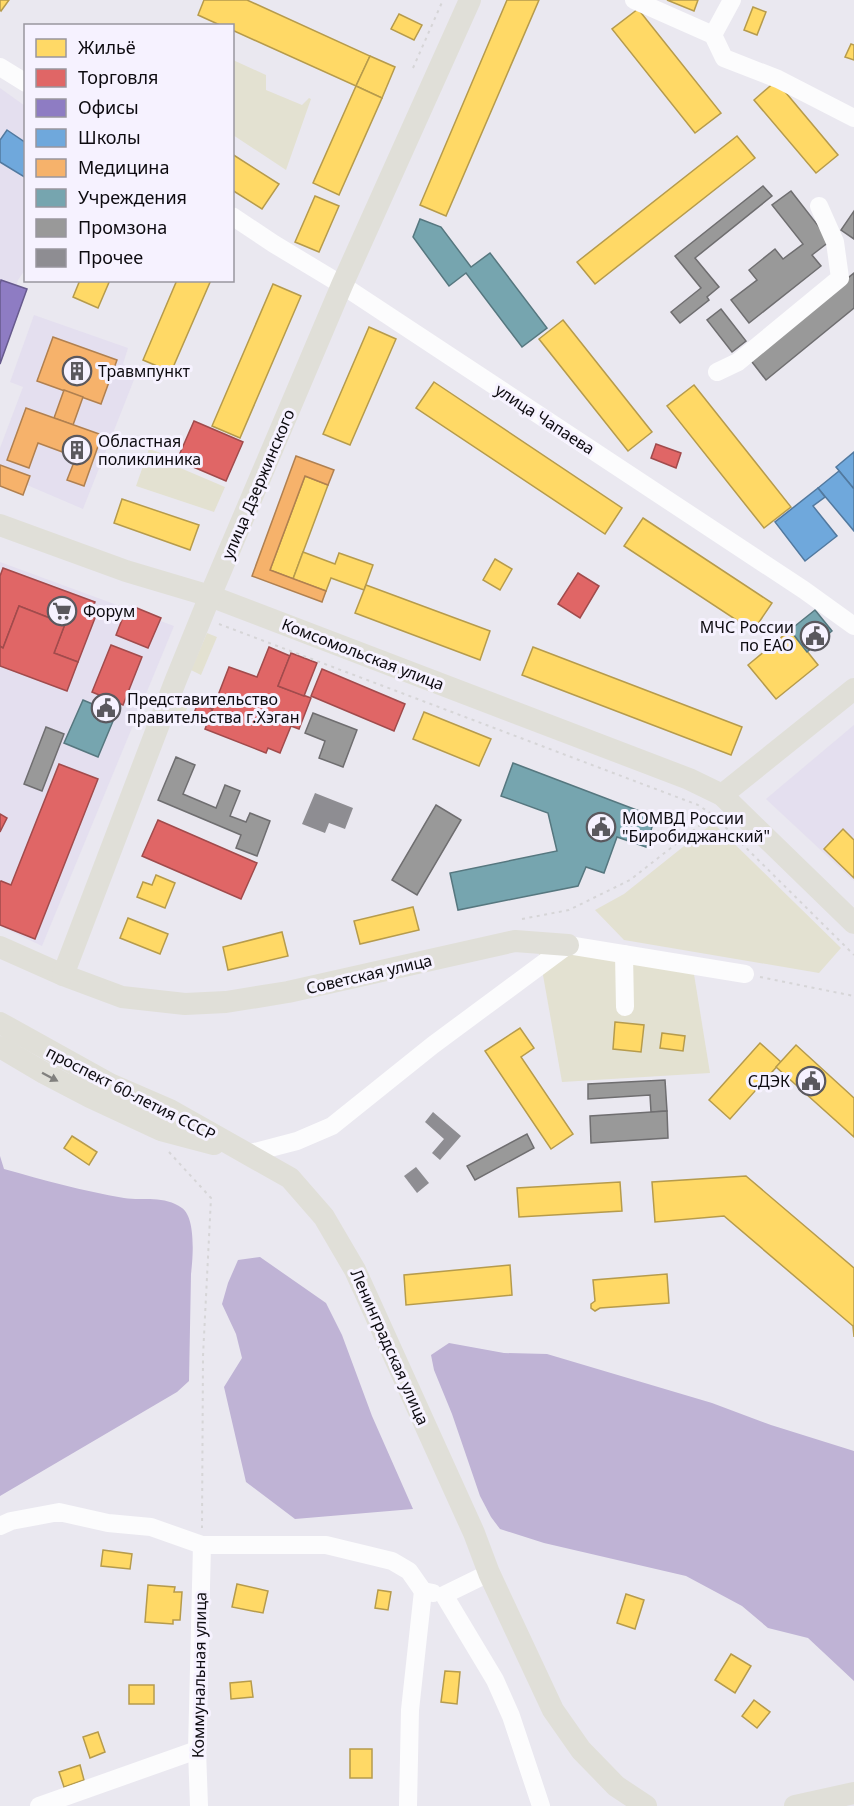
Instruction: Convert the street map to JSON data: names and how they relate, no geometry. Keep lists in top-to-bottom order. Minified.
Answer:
{"streets":{"main road":["улица Дзержинского","Комсомольская улица","Советская улица","проспект 60-летия СССР","Ленинградская улица"],"street":["улица Чапаева","Коммунальная улица"]},"crossings":[["улица Чапаева","улица Дзержинского"],["улица Дзержинского","Комсомольская улица"],["улица Дзержинского","Советская улица"],["проспект 60-летия СССР","Ленинградская улица"]],"places":{"building":["Травмпункт","Областная поликлиника"],"supermarket":["Форум"],"public building":["МЧС России по ЕАО","Представительство правительства г.Хэган","МОМВД России \"Биробиджанский\"","СДЭК"]},"legend":["Жильё","Торговля","Офисы","Школы","Медицина","Учреждения","Промзона","Прочее"]}
